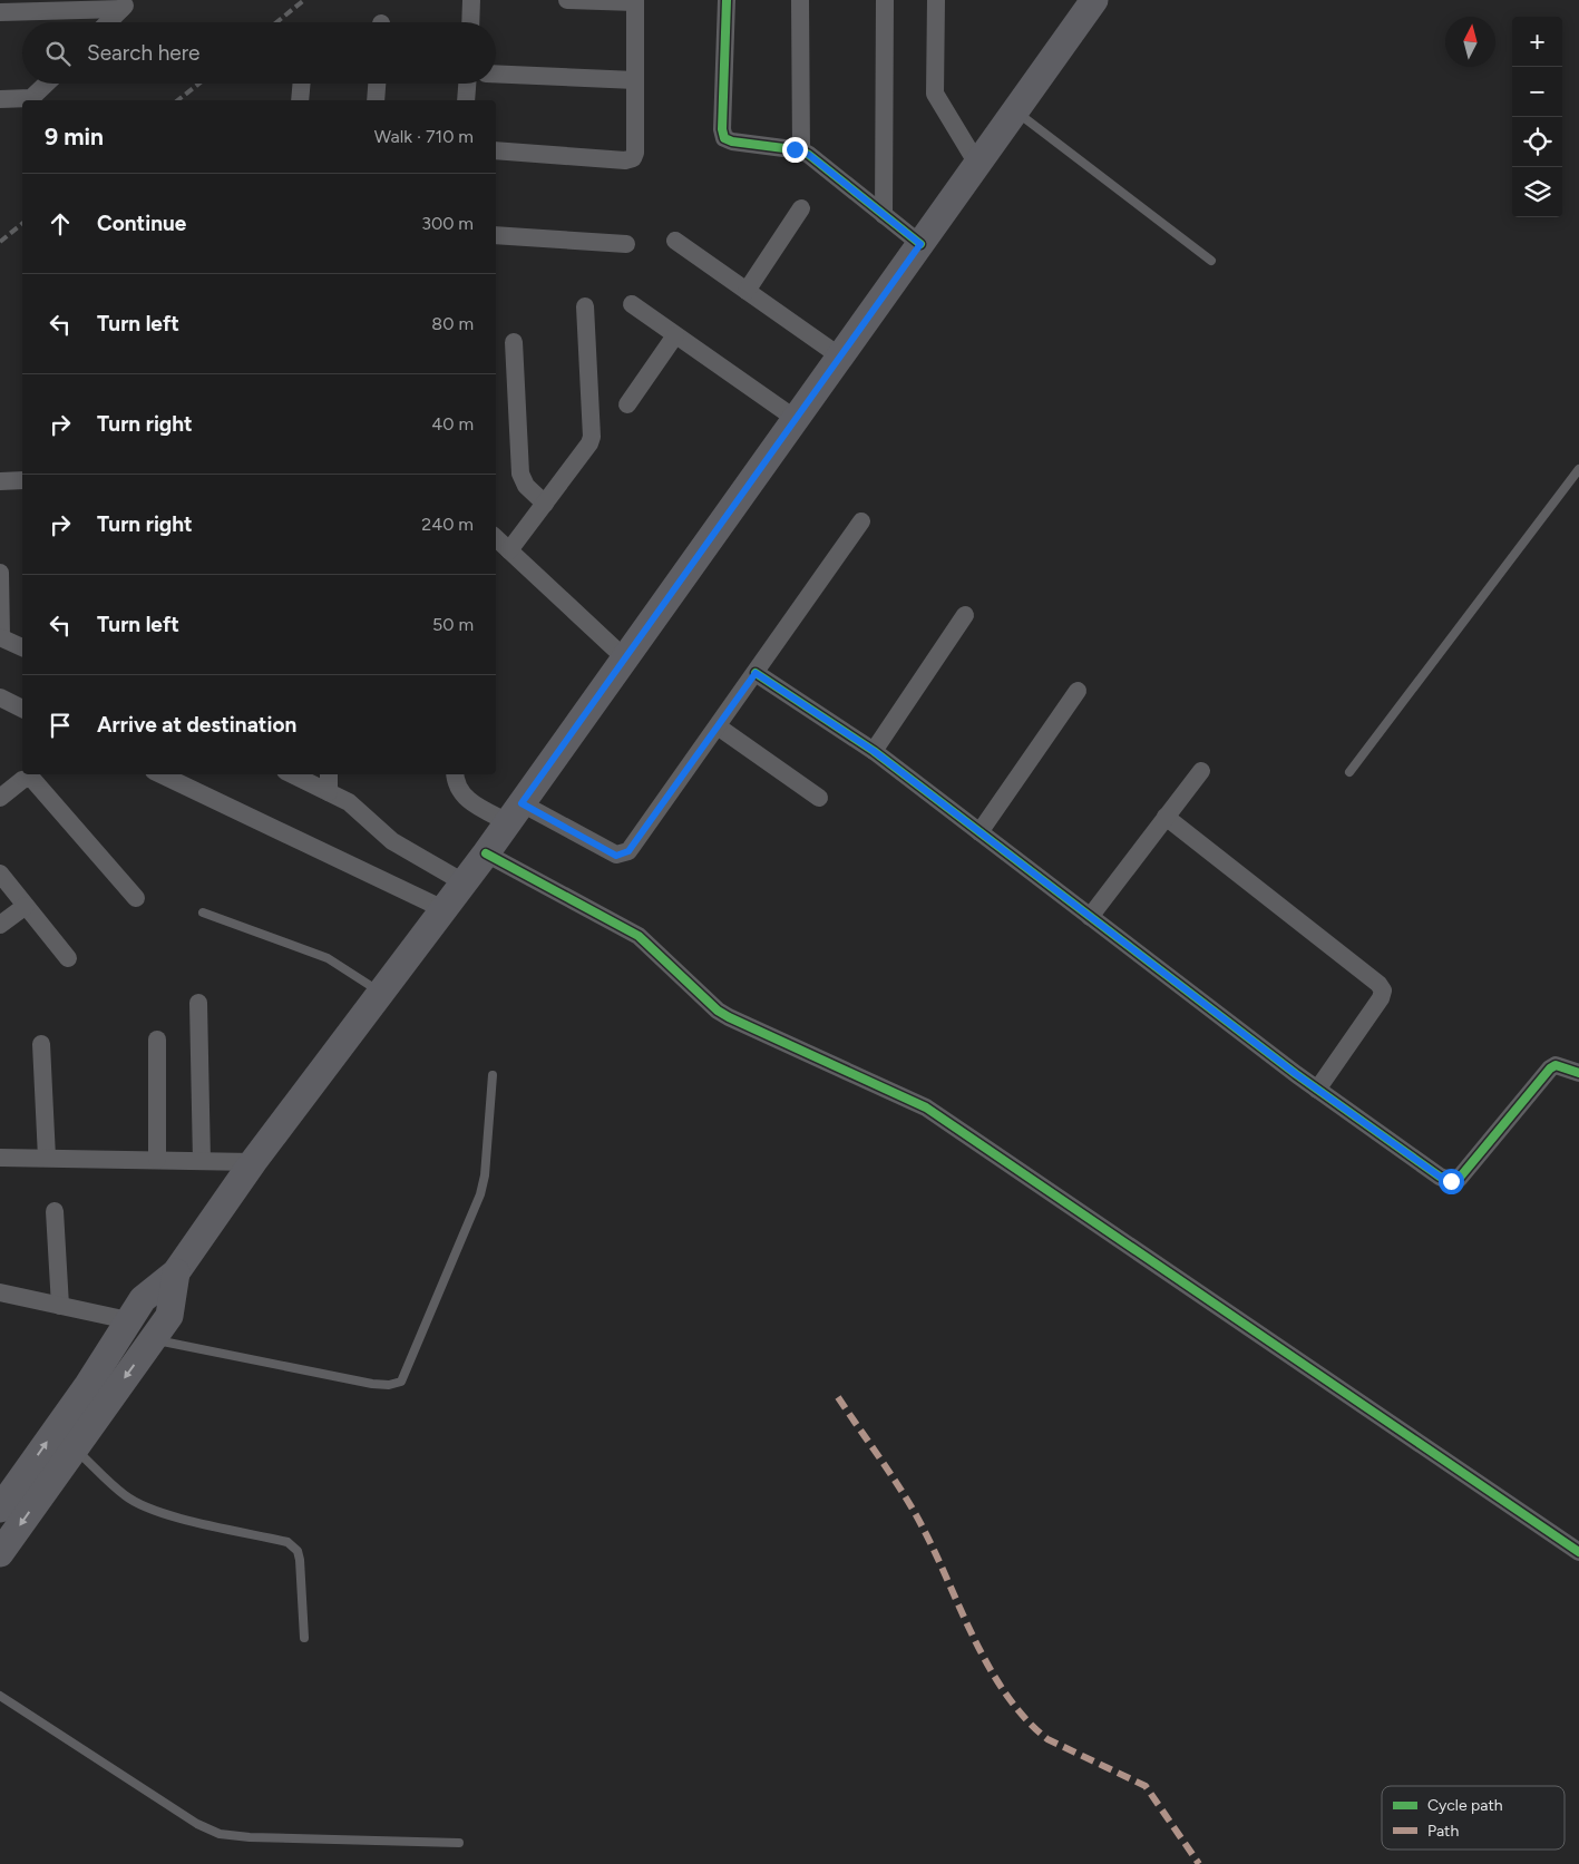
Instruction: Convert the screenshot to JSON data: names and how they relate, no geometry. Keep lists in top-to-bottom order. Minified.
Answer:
{"legend":["Cycle path","Path"],"north":"top","page":{"map_buttons":["+","−"],"search":"Search here","heading":["9 min","Walk · 710 m"],"list":[["Continue","300 m"],["Turn left","80 m"],["Turn right","40 m"],["Turn right","240 m"],["Turn left","50 m"],"Arrive at destination"]}}
